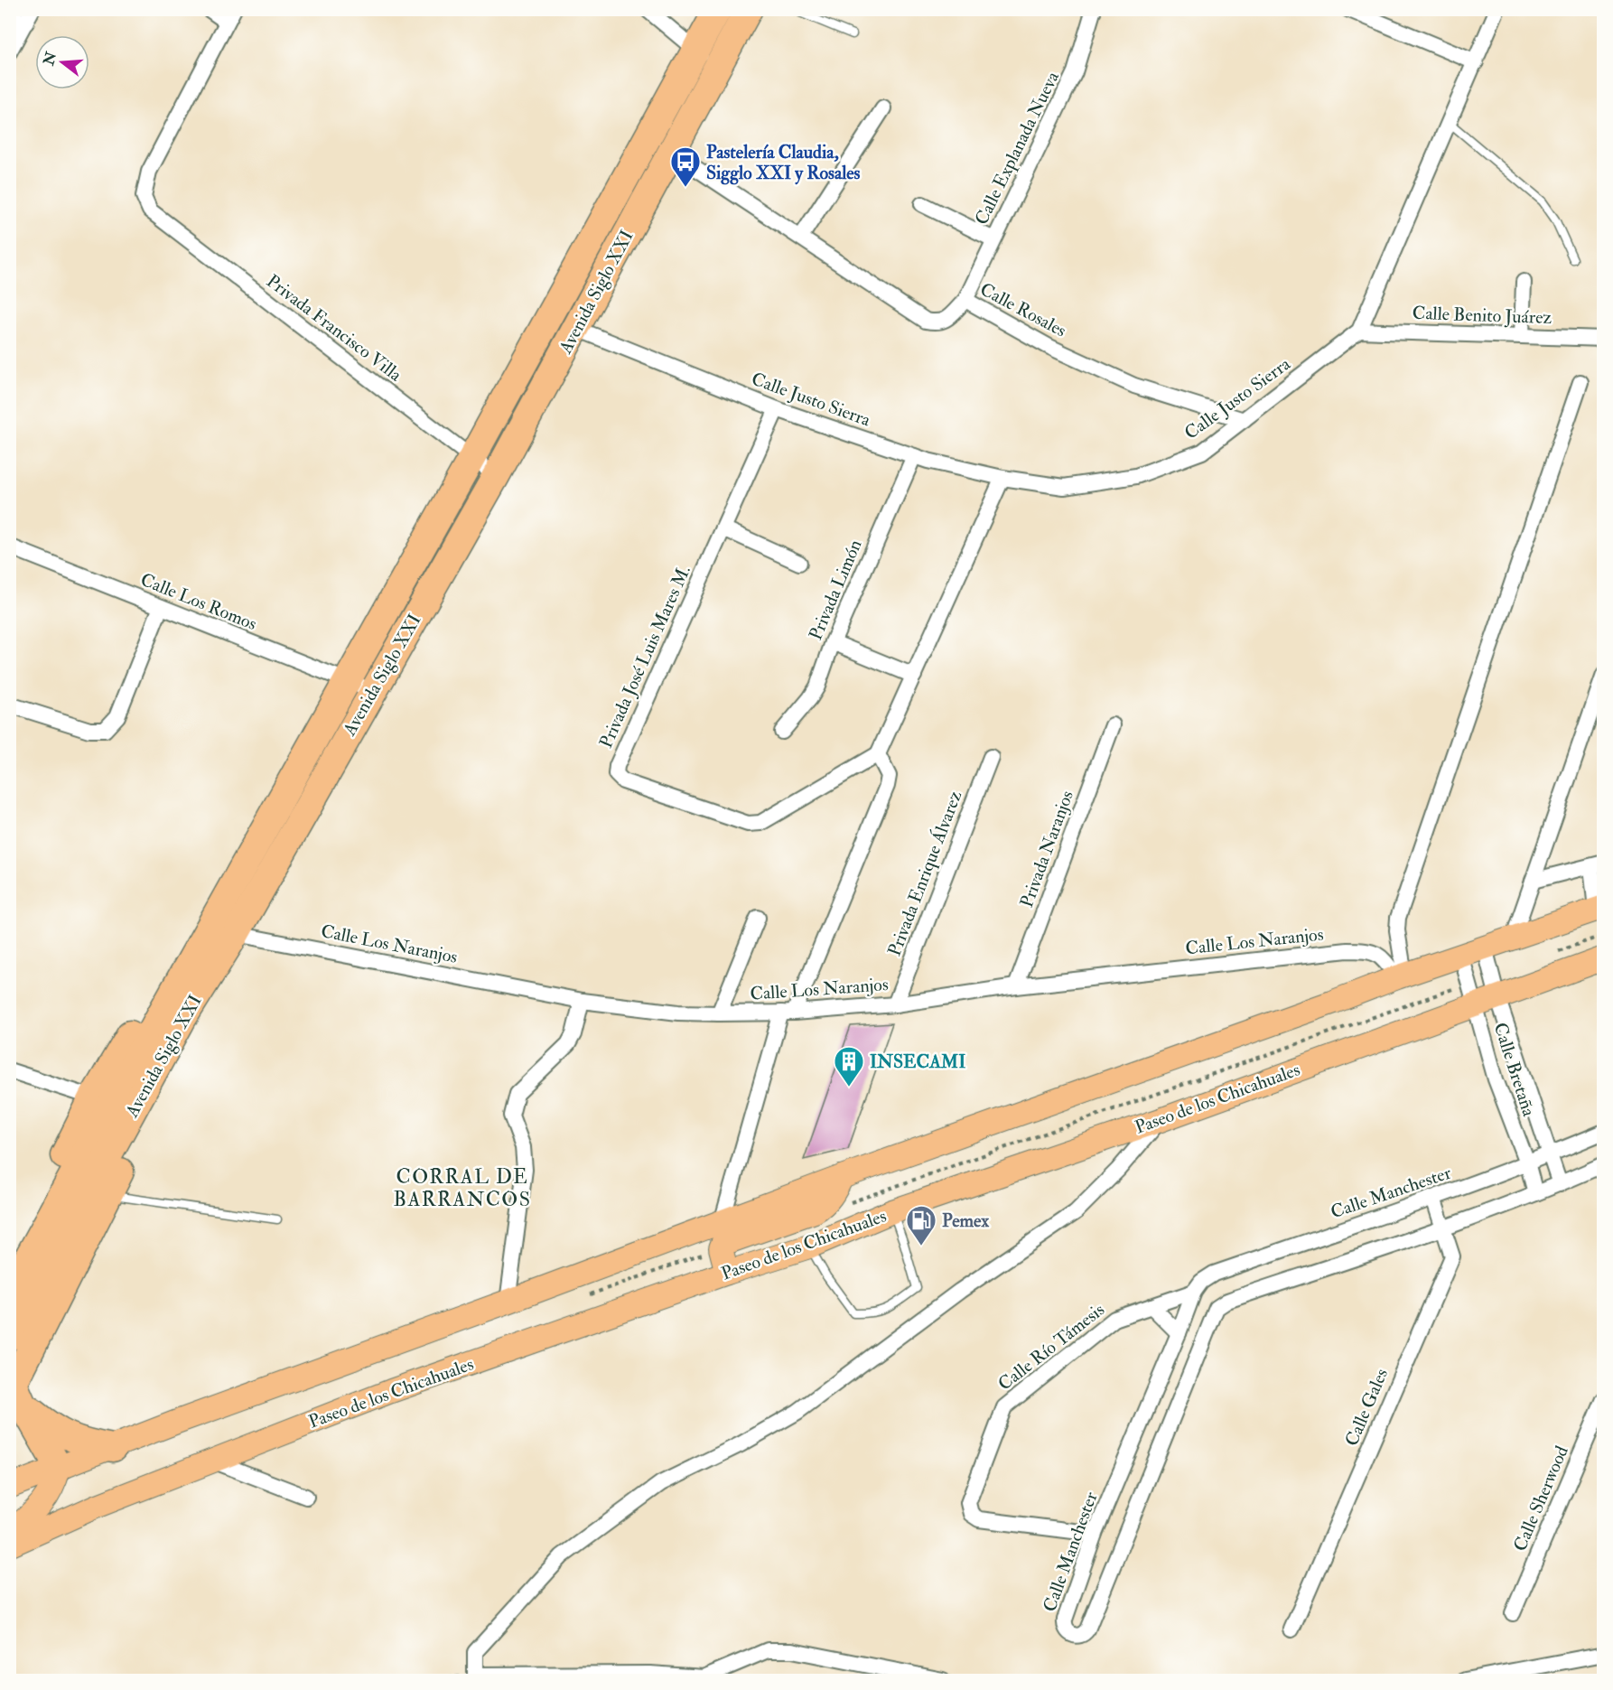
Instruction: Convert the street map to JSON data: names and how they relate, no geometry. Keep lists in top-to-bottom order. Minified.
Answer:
{"streets":{"highway":["Avenida Siglo XXI"],"main road":["Paseo de los Chicahuales"],"street":["Calle Explanada Nueva","Calle Rosales","Calle Benito Juárez","Privada Francisco Villa","Calle Justo Sierra","Privada Limón","Calle Los Romos","Privada José Luis Mares M.","Privada Naranjos","Privada Enrique Álvarez","Calle Los Naranjos","Calle Bretaña","Calle Manchester","Calle Río Támesis","Calle Gales","Calle Sherwood"]},"crossings":[["Calle Explanada Nueva","Calle Rosales"],["Avenida Siglo XXI","Calle Rosales"],["Avenida Siglo XXI","Privada Francisco Villa"],["Avenida Siglo XXI","Calle Justo Sierra"],["Avenida Siglo XXI","Calle Los Romos"],["Avenida Siglo XXI","Calle Los Naranjos"],["Calle Rosales","Calle Justo Sierra"],["Calle Benito Juárez","Calle Justo Sierra"],["Calle Justo Sierra","Privada Limón"],["Calle Justo Sierra","Privada José Luis Mares M."],["Privada Naranjos","Calle Los Naranjos"],["Privada Enrique Álvarez","Calle Los Naranjos"],["Calle Bretaña","Paseo de los Chicahuales"],["Calle Bretaña","Calle Manchester"],["Calle Manchester","Calle Río Támesis"],["Calle Manchester","Calle Gales"]],"districts":["CORRAL DE BARRANCOS"],"places":{"bus stop":["Pastelería Claudia, Sigglo XXI y Rosales"],"building":["INSECAMI"],"fuel station":["Pemex"]},"north":"left"}
